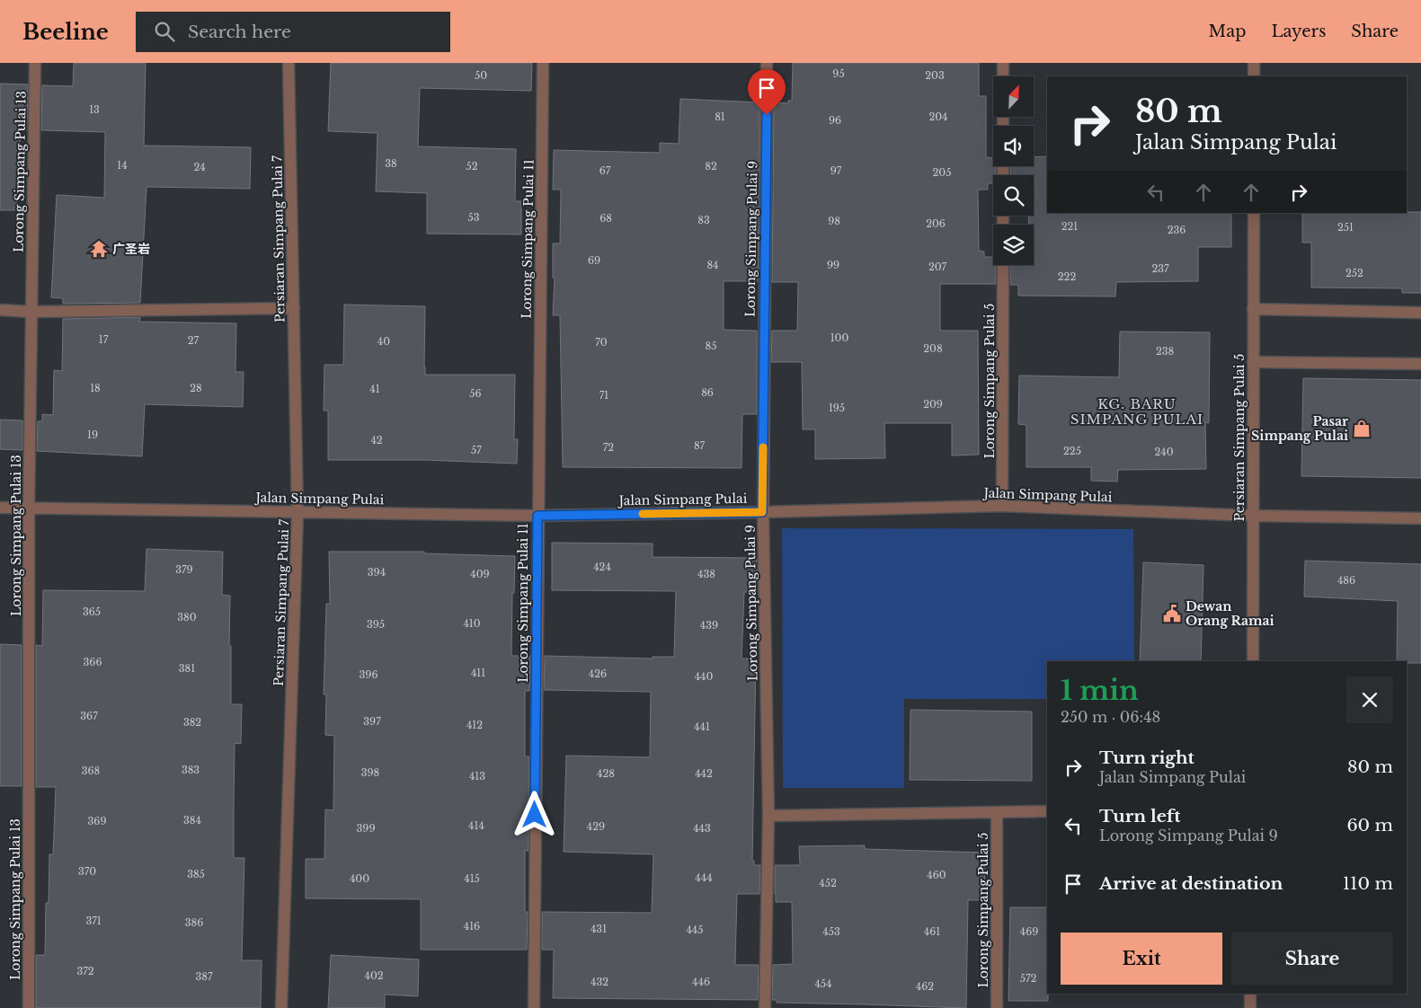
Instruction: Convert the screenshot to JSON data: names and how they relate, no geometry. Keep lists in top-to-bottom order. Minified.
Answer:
{"streets":{"street":["Lorong Simpang Pulai 13","Persiaran Simpang Pulai 7","Lorong Simpang Pulai 11","Lorong Simpang Pulai 9","Lorong Simpang Pulai 5","Persiaran Simpang Pulai 5","Jalan Simpang Pulai"]},"crossings":[["Lorong Simpang Pulai 13","Jalan Simpang Pulai"],["Persiaran Simpang Pulai 7","Jalan Simpang Pulai"],["Lorong Simpang Pulai 11","Jalan Simpang Pulai"],["Lorong Simpang Pulai 9","Jalan Simpang Pulai"],["Lorong Simpang Pulai 5","Jalan Simpang Pulai"],["Persiaran Simpang Pulai 5","Jalan Simpang Pulai"]],"districts":["KG. BARU SIMPANG PULAI"],"places":{"temple":["广圣岩"],"shop":["Pasar Simpang Pulai"],"public building":["Dewan Orang Ramai"]},"house_numbers":["95","50","203","13","81","204","96","38","14","52","82","24","67","97","205","53","68","83","98","206","221","251","236","69","84","99","207","237","252","222","100","17","27","40","70","85","208","238","18","28","41","86","56","71","209","195","19","42","87","72","57","225","240","424","379","394","409","438","486","365","380","410","395","439","366","381","411","426","396","440","367","397","382","412","441","383","368","398","428","442","413","384","369","414","429","399","443","370","385","460","444","400","415","452","371","386","416","431","445","453","461","469","372","402","387","572","432","446","454","462"],"north":"top right","page":{"header":"Beeline","search":"Search here","nav":["Map","Layers","Share"],"turn":["80 m","Jalan Simpang Pulai"],"heading":["1 min","250 m · 06:48"],"list":[{"name":"Turn right","note":"Jalan Simpang Pulai","value":"80 m"},{"name":"Turn left","note":"Lorong Simpang Pulai 9","value":"60 m"},{"name":"Arrive at destination","value":"110 m"}],"buttons":["Exit","Share"]}}
